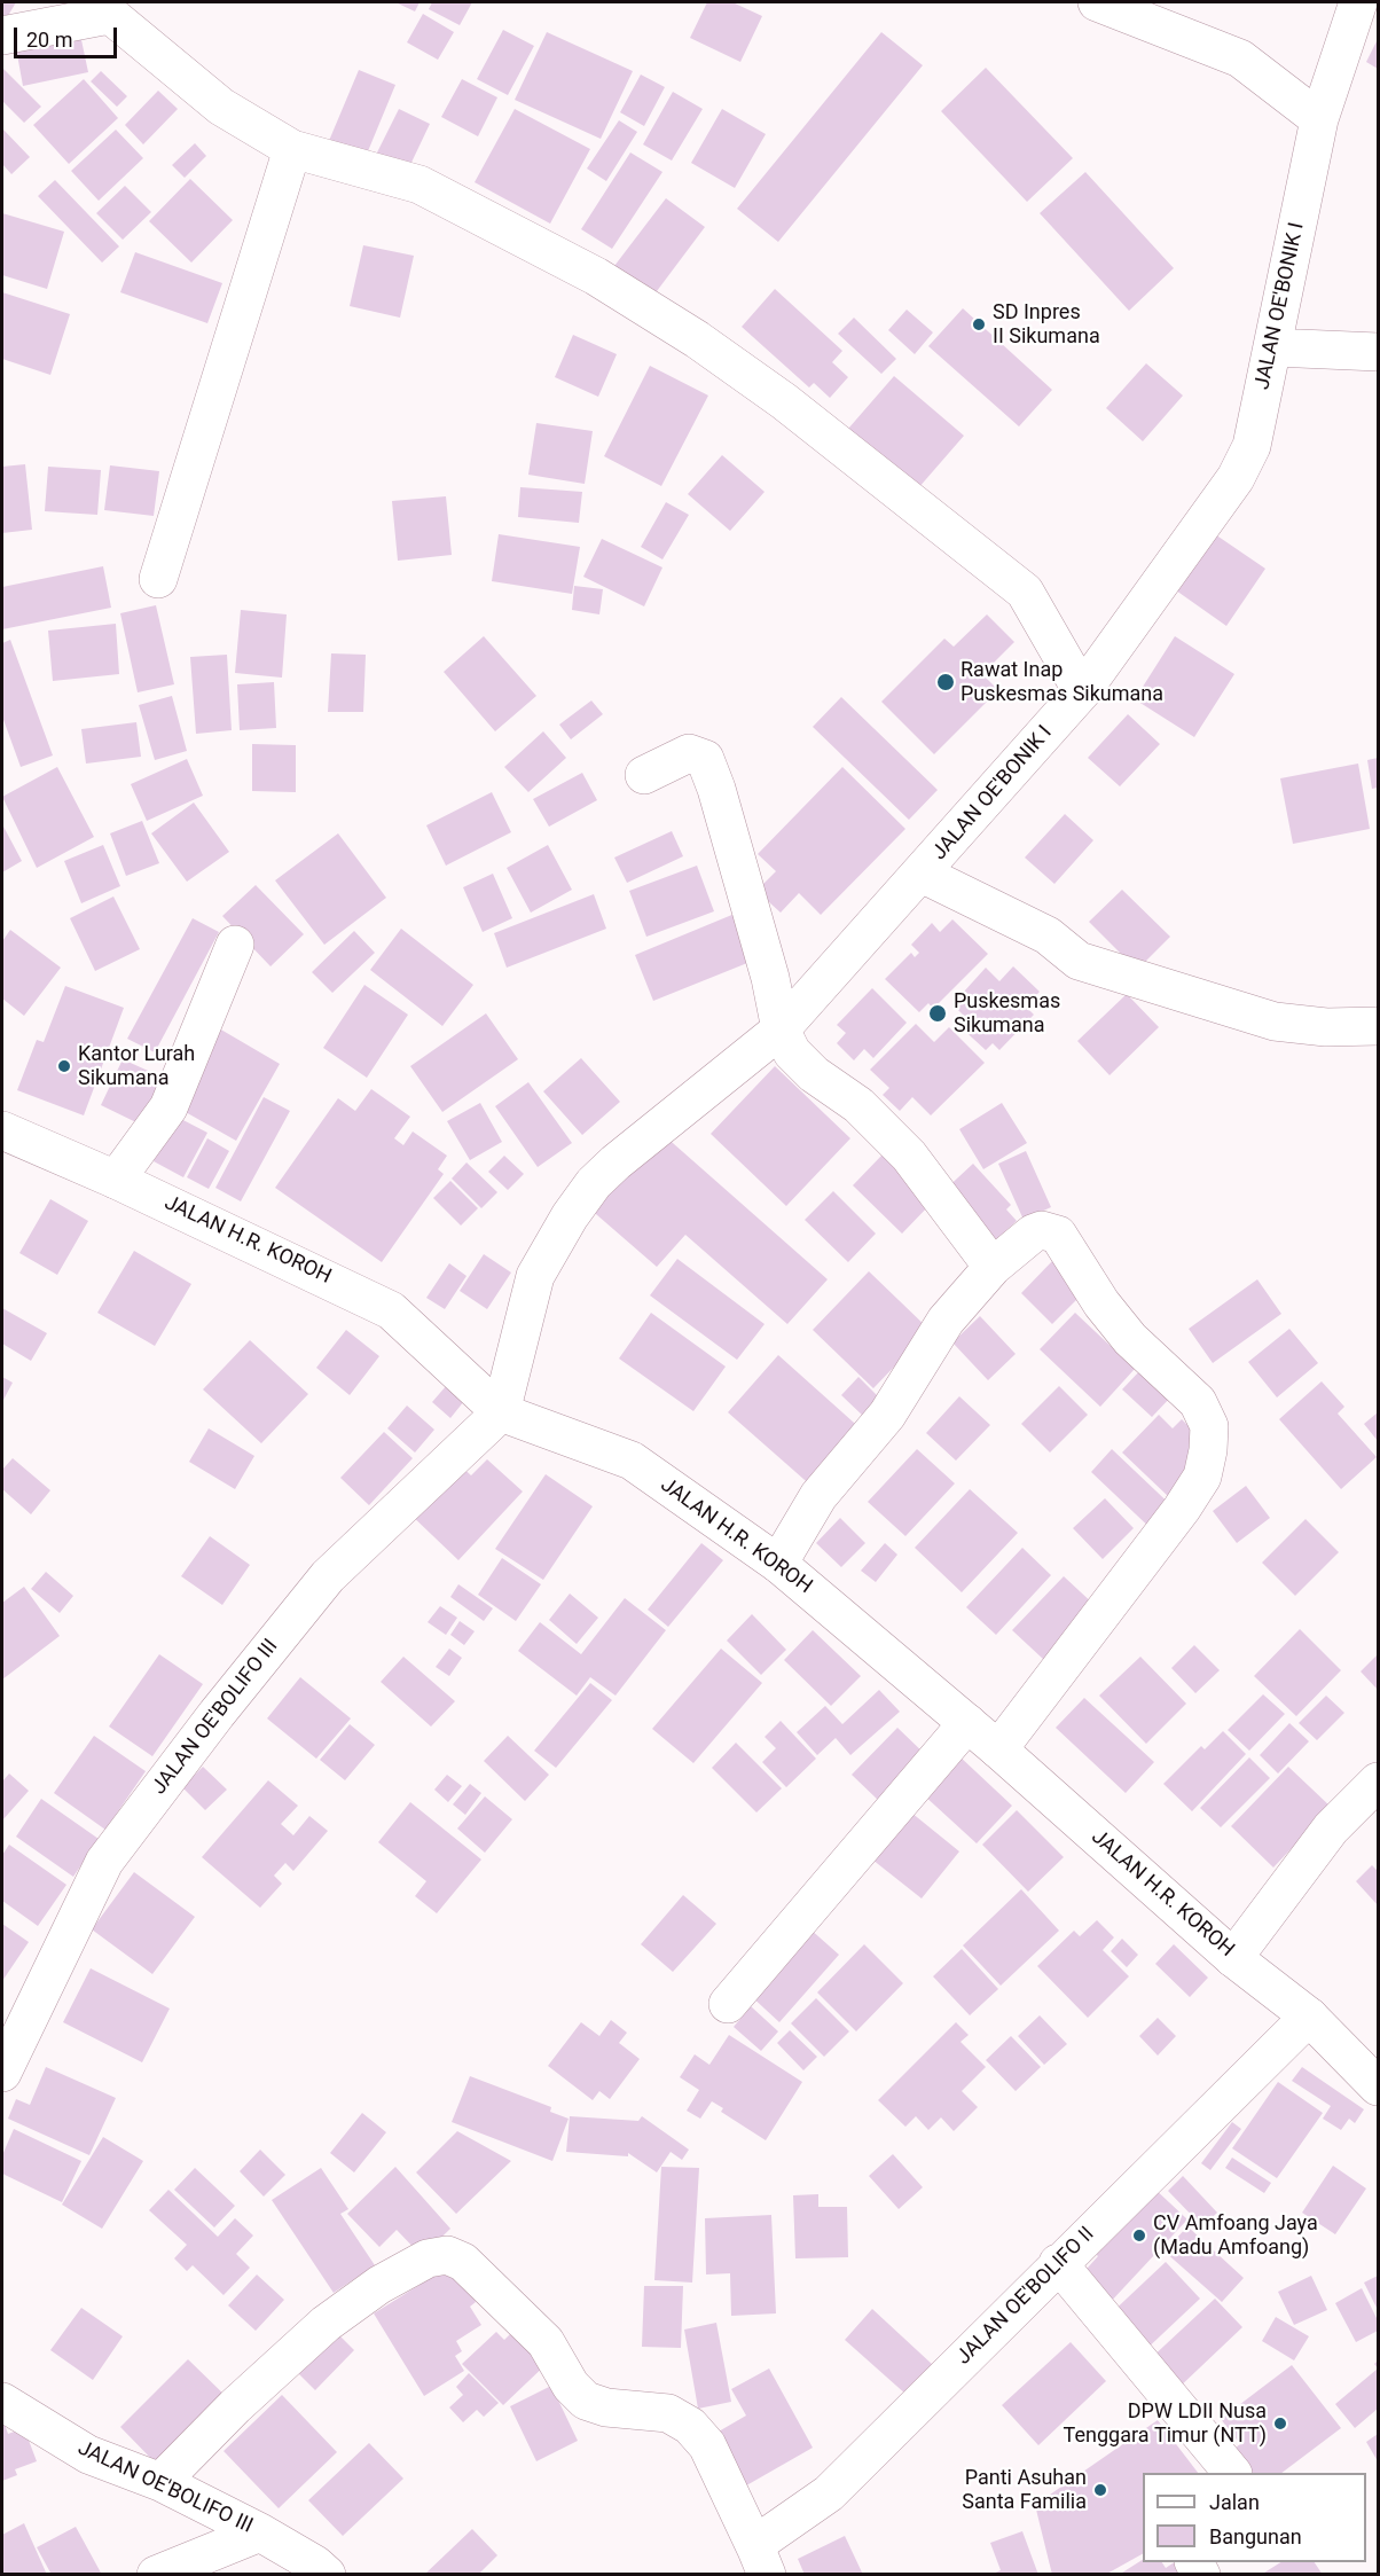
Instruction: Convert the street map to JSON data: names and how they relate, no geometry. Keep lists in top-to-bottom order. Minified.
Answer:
{"streets":{"street":["JALAN OE'BONIK I","JALAN H.R. KOROH","JALAN OE'BOLIFO III","JALAN OE'BOLIFO II"]},"crossings":[["JALAN OE'BONIK I","JALAN H.R. KOROH"],["JALAN OE'BONIK I","JALAN OE'BOLIFO III"],["JALAN H.R. KOROH","JALAN OE'BOLIFO III"],["JALAN H.R. KOROH","JALAN OE'BOLIFO II"]],"places":["SD Inpres II Sikumana","Rawat Inap Puskesmas Sikumana","Puskesmas Sikumana","Kantor Lurah Sikumana","CV Amfoang Jaya (Madu Amfoang)","DPW LDII Nusa Tenggara Timur (NTT)","Panti Asuhan Santa Familia"],"legend":["Jalan","Bangunan"],"scale_bar":"20 m"}
